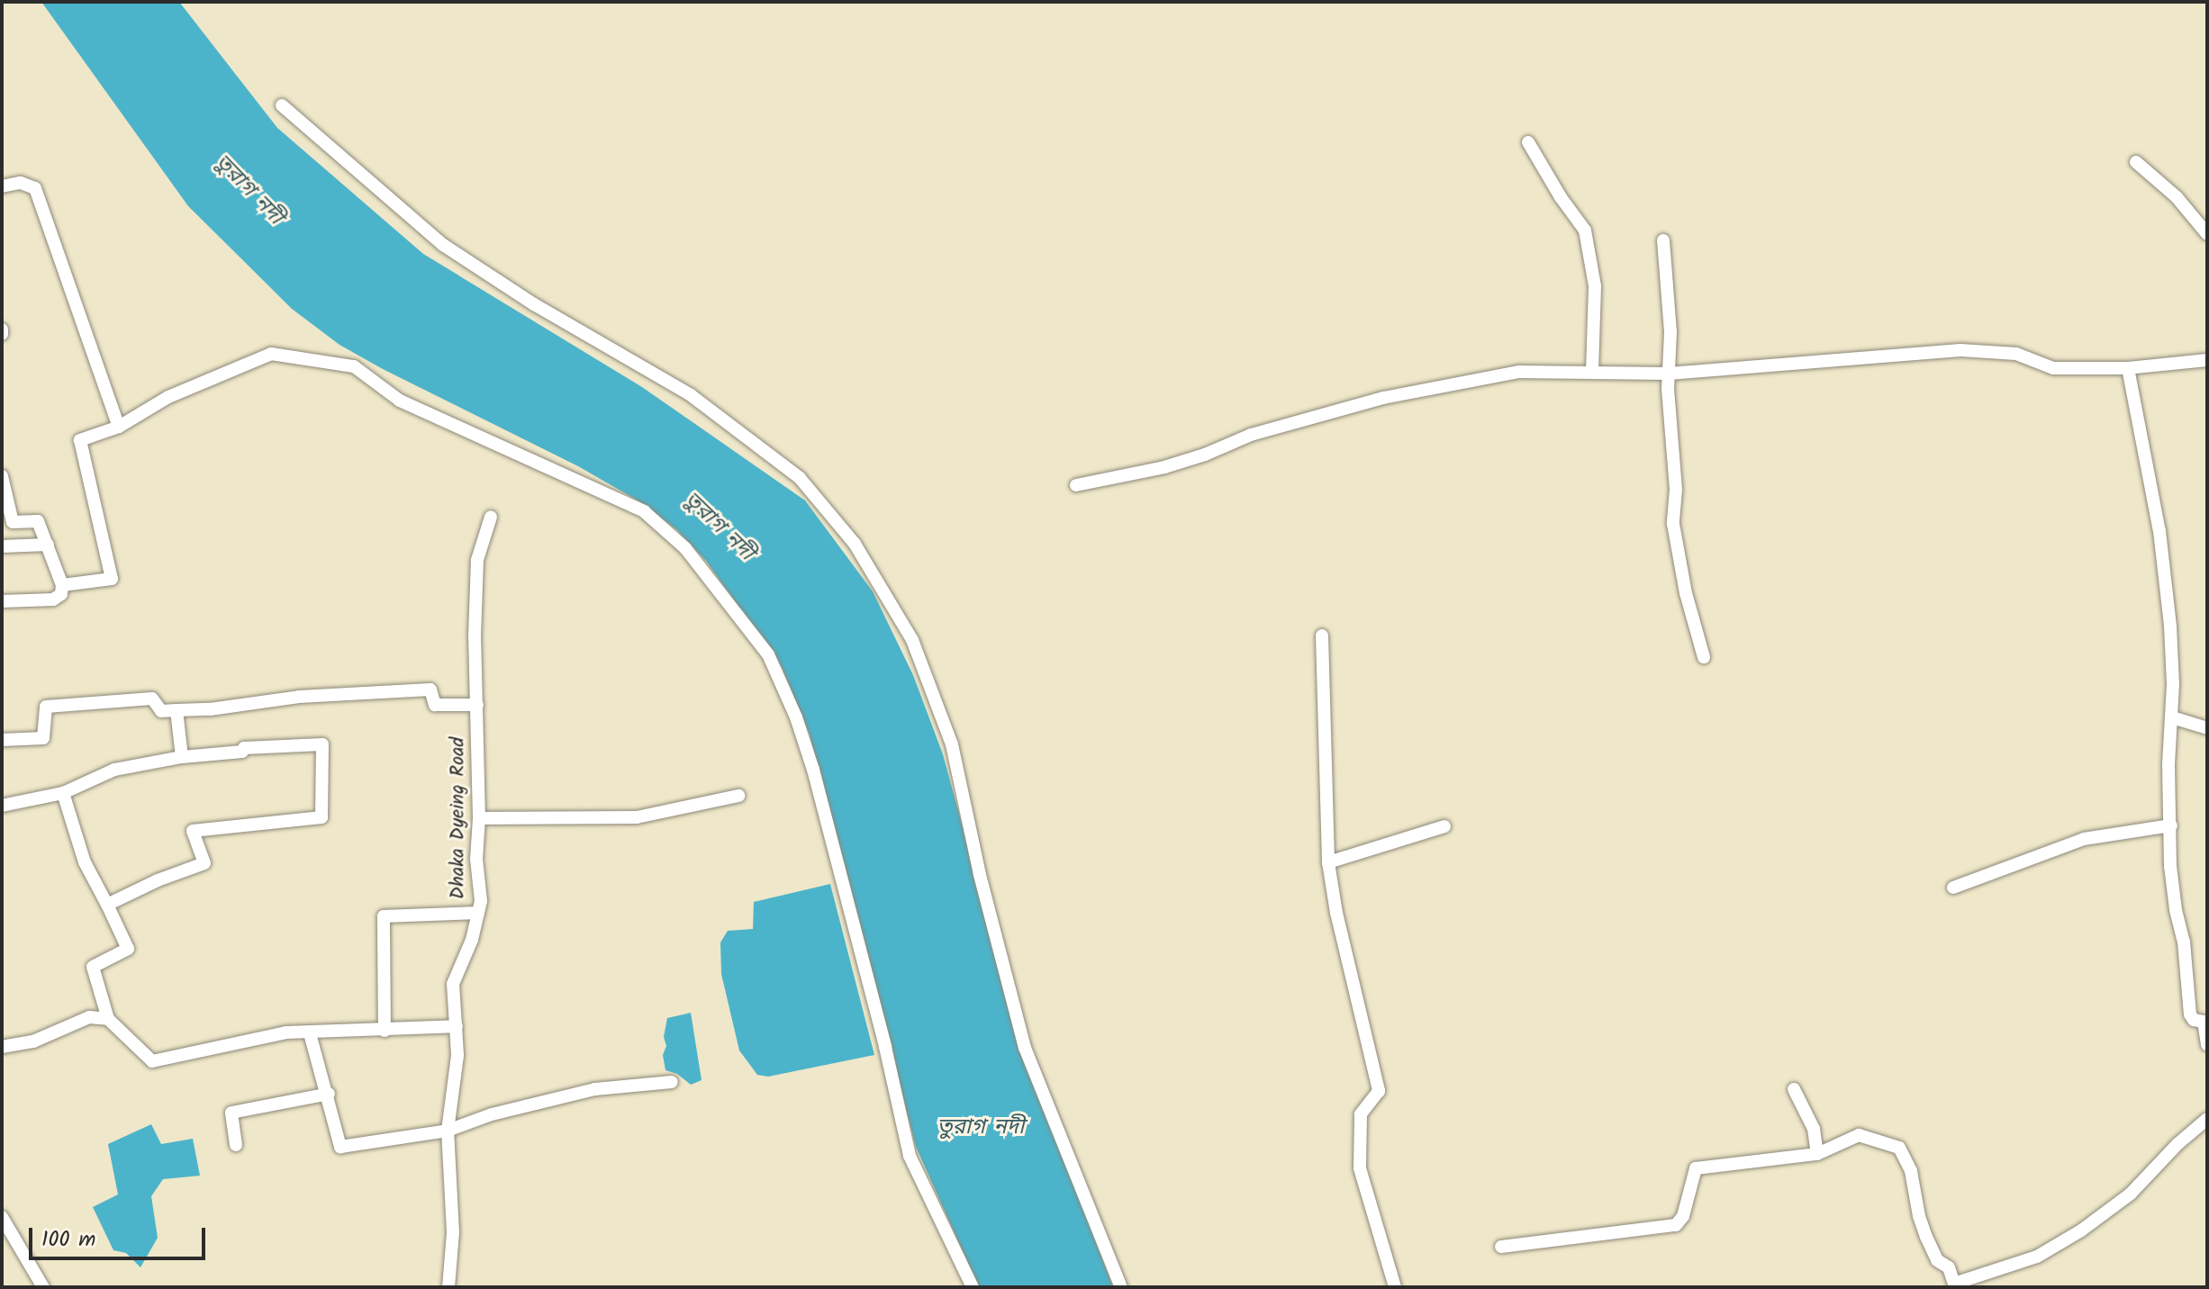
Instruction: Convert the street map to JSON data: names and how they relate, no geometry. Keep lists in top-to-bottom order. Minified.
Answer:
{"streets":{"street":["Dhaka Dyeing Road"]},"water":["তুরাগ নদী"],"scale_bar":"100 m"}
